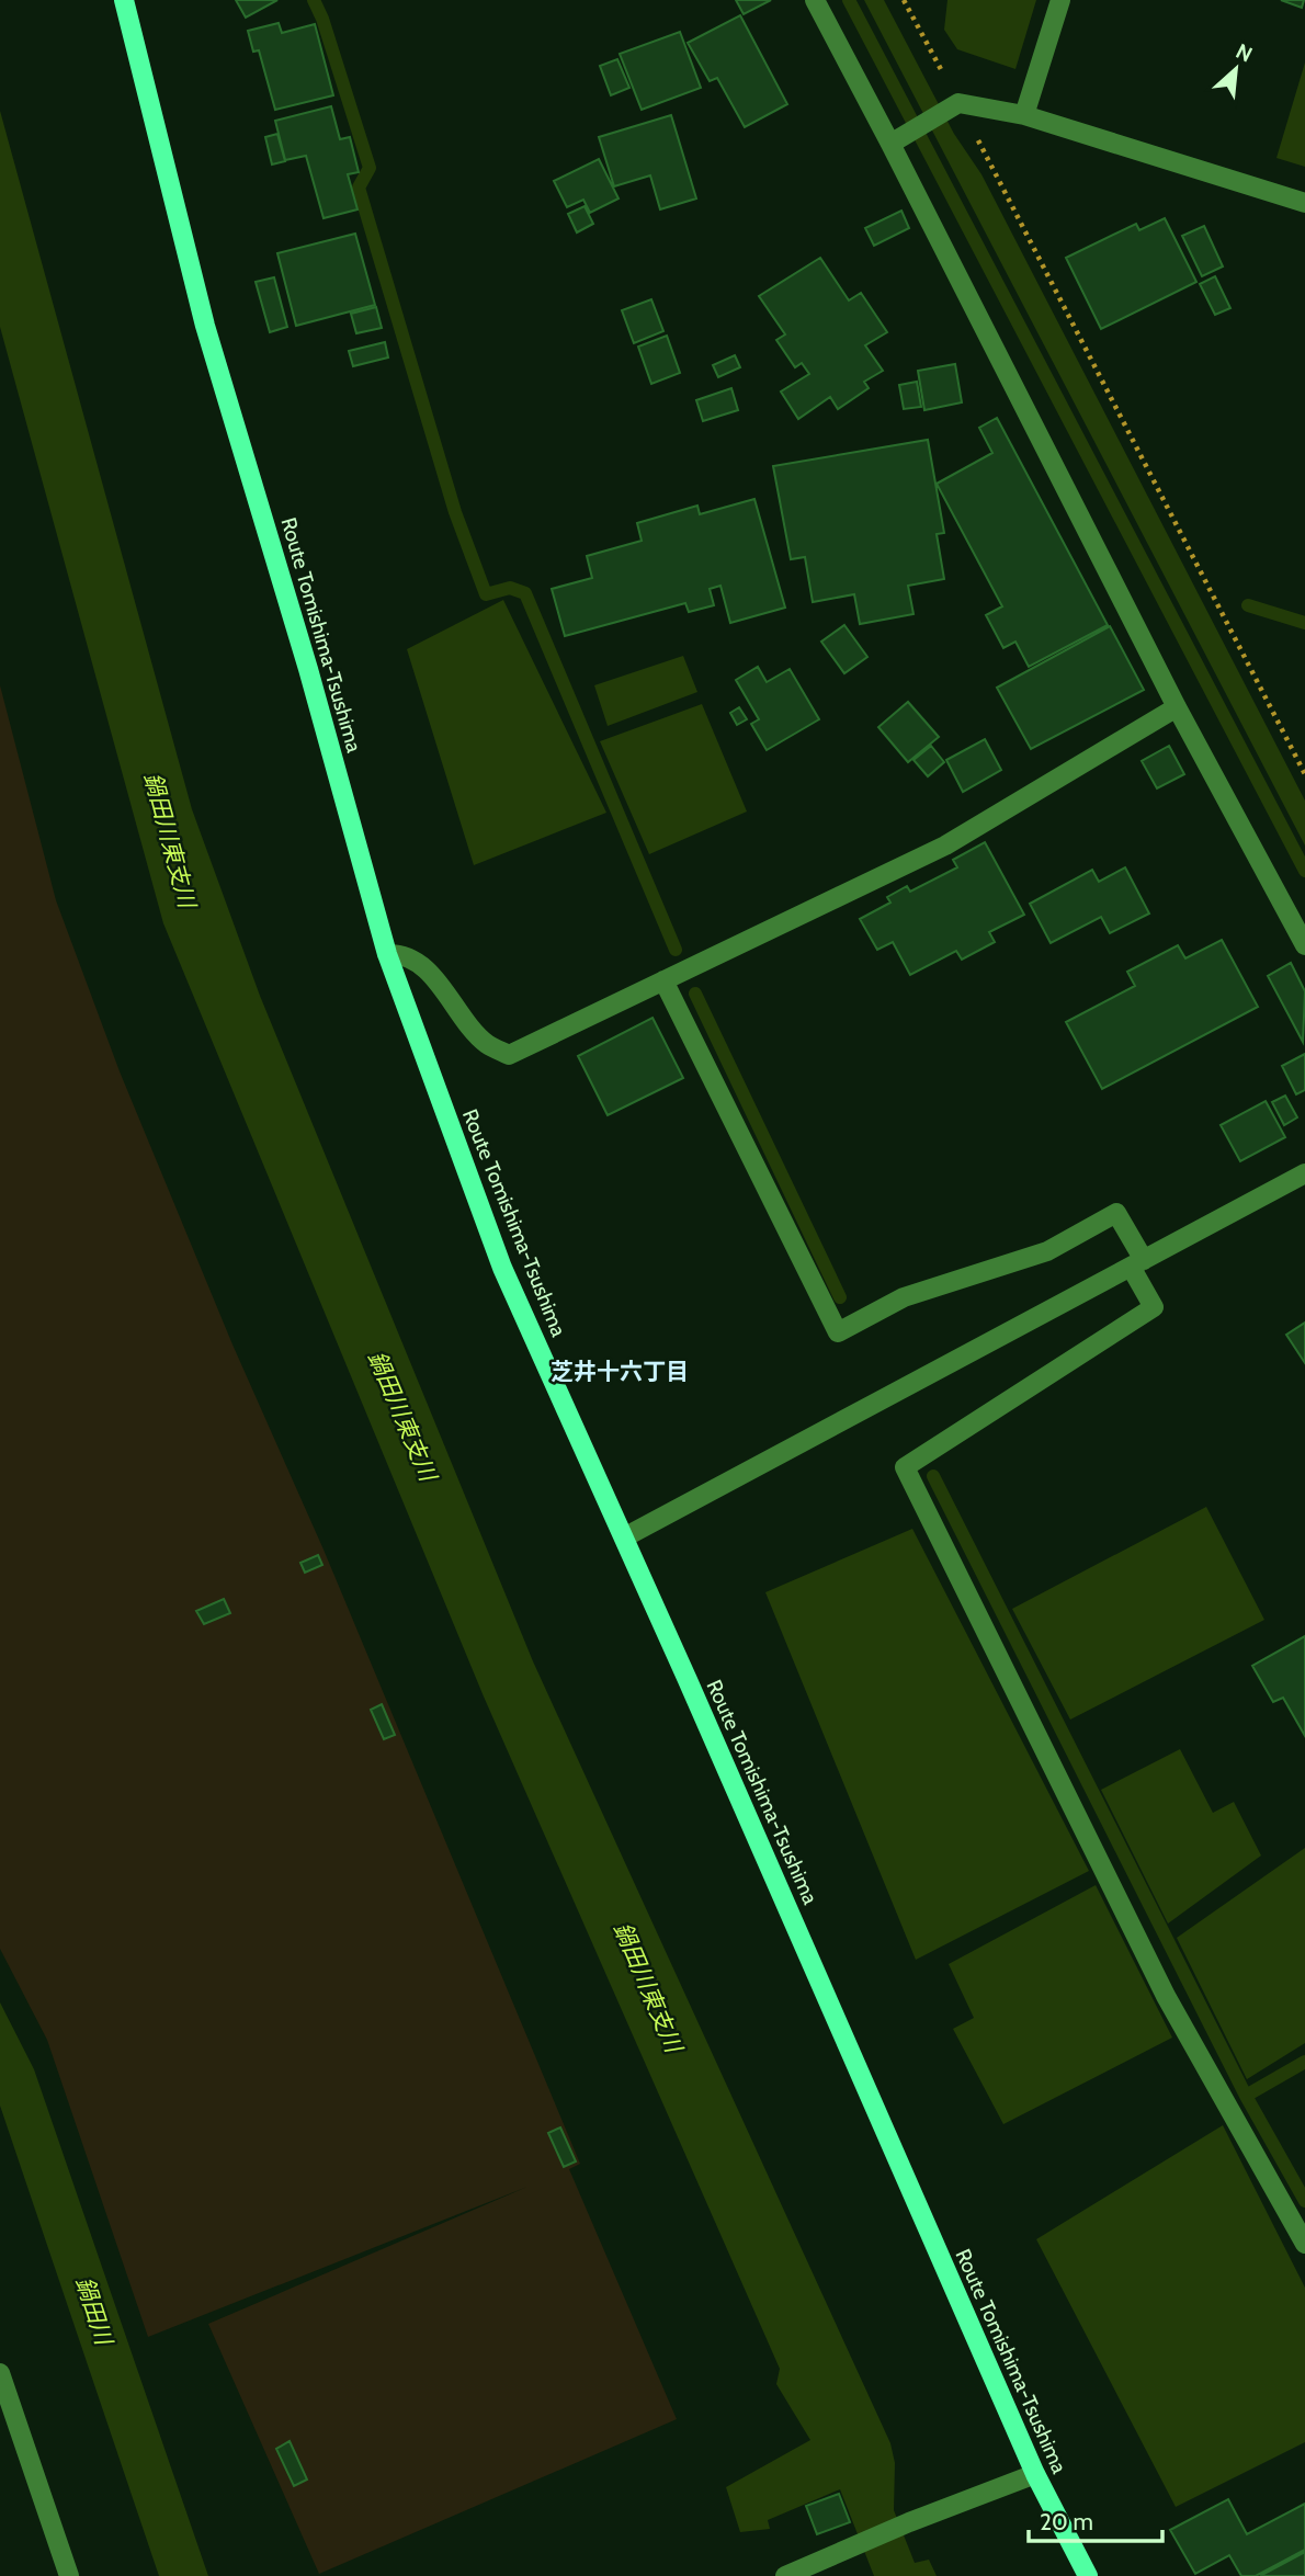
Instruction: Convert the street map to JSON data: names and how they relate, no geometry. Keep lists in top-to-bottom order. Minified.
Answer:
{"streets":{"main road":["Route Tomishima-Tsushima"]},"districts":["芝井十六丁目"],"water":["鍋田川東支川","鍋田川"],"scale_bar":"20 m","north":"top right"}
